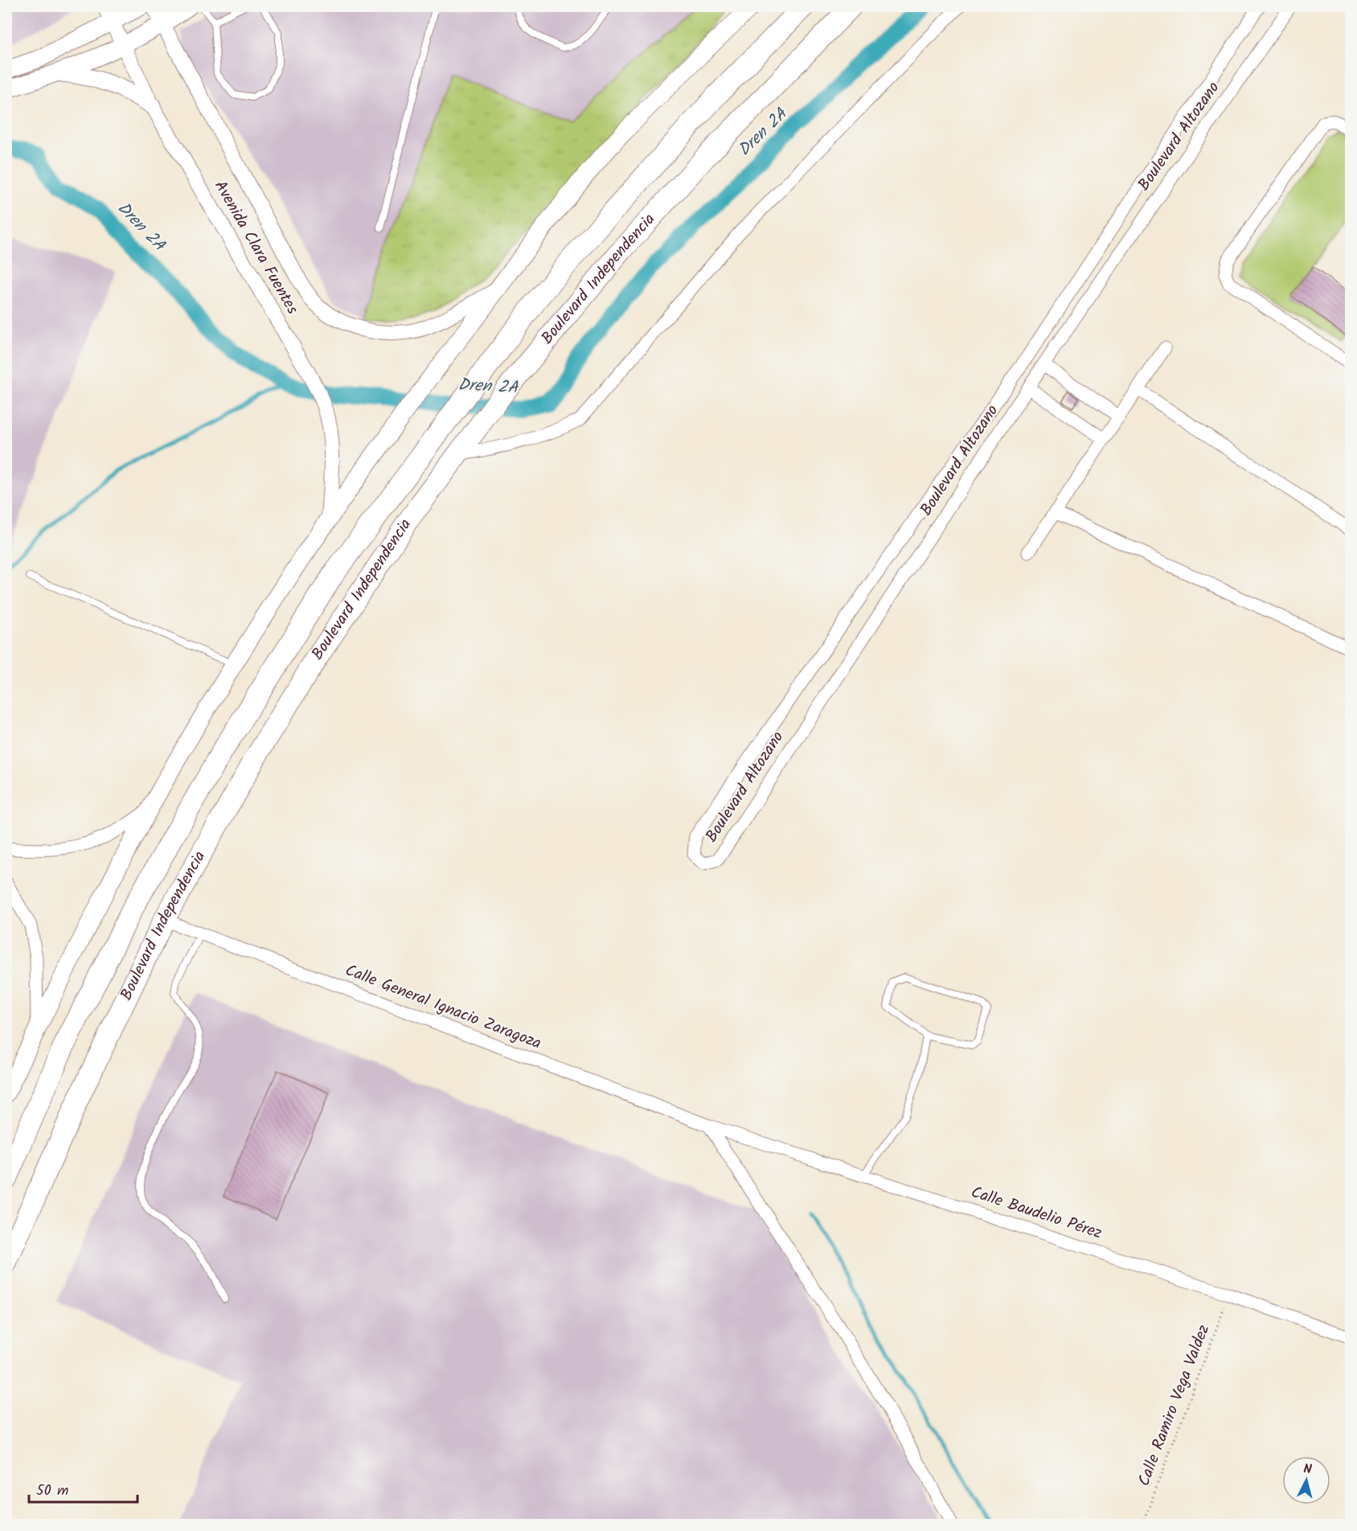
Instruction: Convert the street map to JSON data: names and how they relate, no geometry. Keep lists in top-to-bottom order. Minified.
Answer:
{"streets":{"highway":["Boulevard Independencia"],"street":["Boulevard Altozano","Avenida Clara Fuentes","Calle General Ignacio Zaragoza","Calle Baudelio Pérez"],"path":["Calle Ramiro Vega Valdez"]},"crossings":[["Boulevard Independencia","Calle General Ignacio Zaragoza"],["Calle General Ignacio Zaragoza","Calle Baudelio Pérez"],["Calle Baudelio Pérez","Calle Ramiro Vega Valdez"]],"water":["Dren 2A"],"scale_bar":"50 m","north":"top"}
